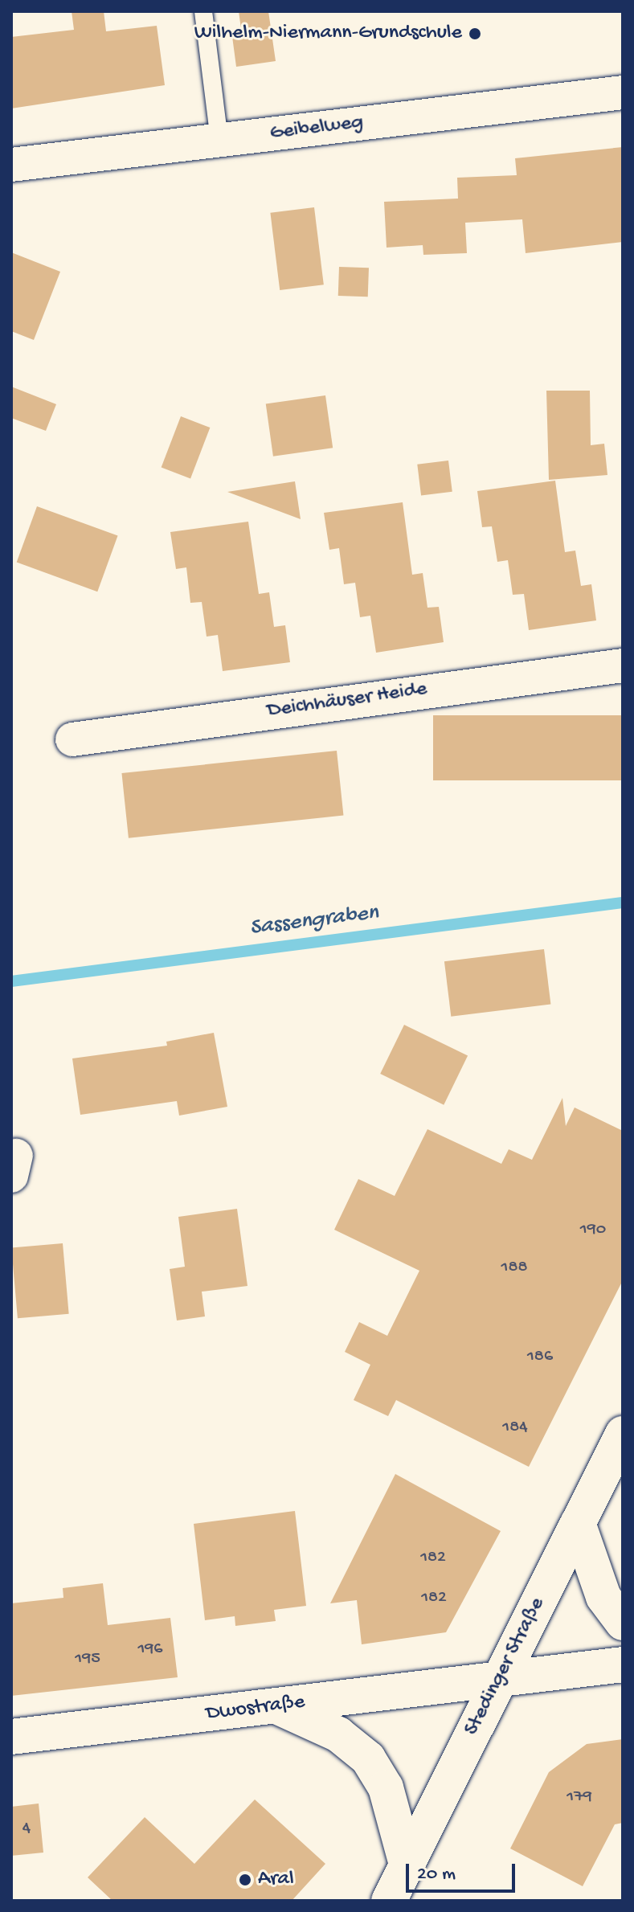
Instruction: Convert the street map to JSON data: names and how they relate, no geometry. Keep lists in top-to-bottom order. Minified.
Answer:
{"streets":{"street":["Geibelweg","Deichhäuser Heide","Stedinger Straße","Dwostraße"]},"crossings":[["Stedinger Straße","Dwostraße"]],"water":["Sassengraben"],"places":["Wilhelm-Niermann-Grundschule","Aral"],"house_numbers":["190","188","186","184","182","182","196","195","179","4"],"scale_bar":"20 m"}
